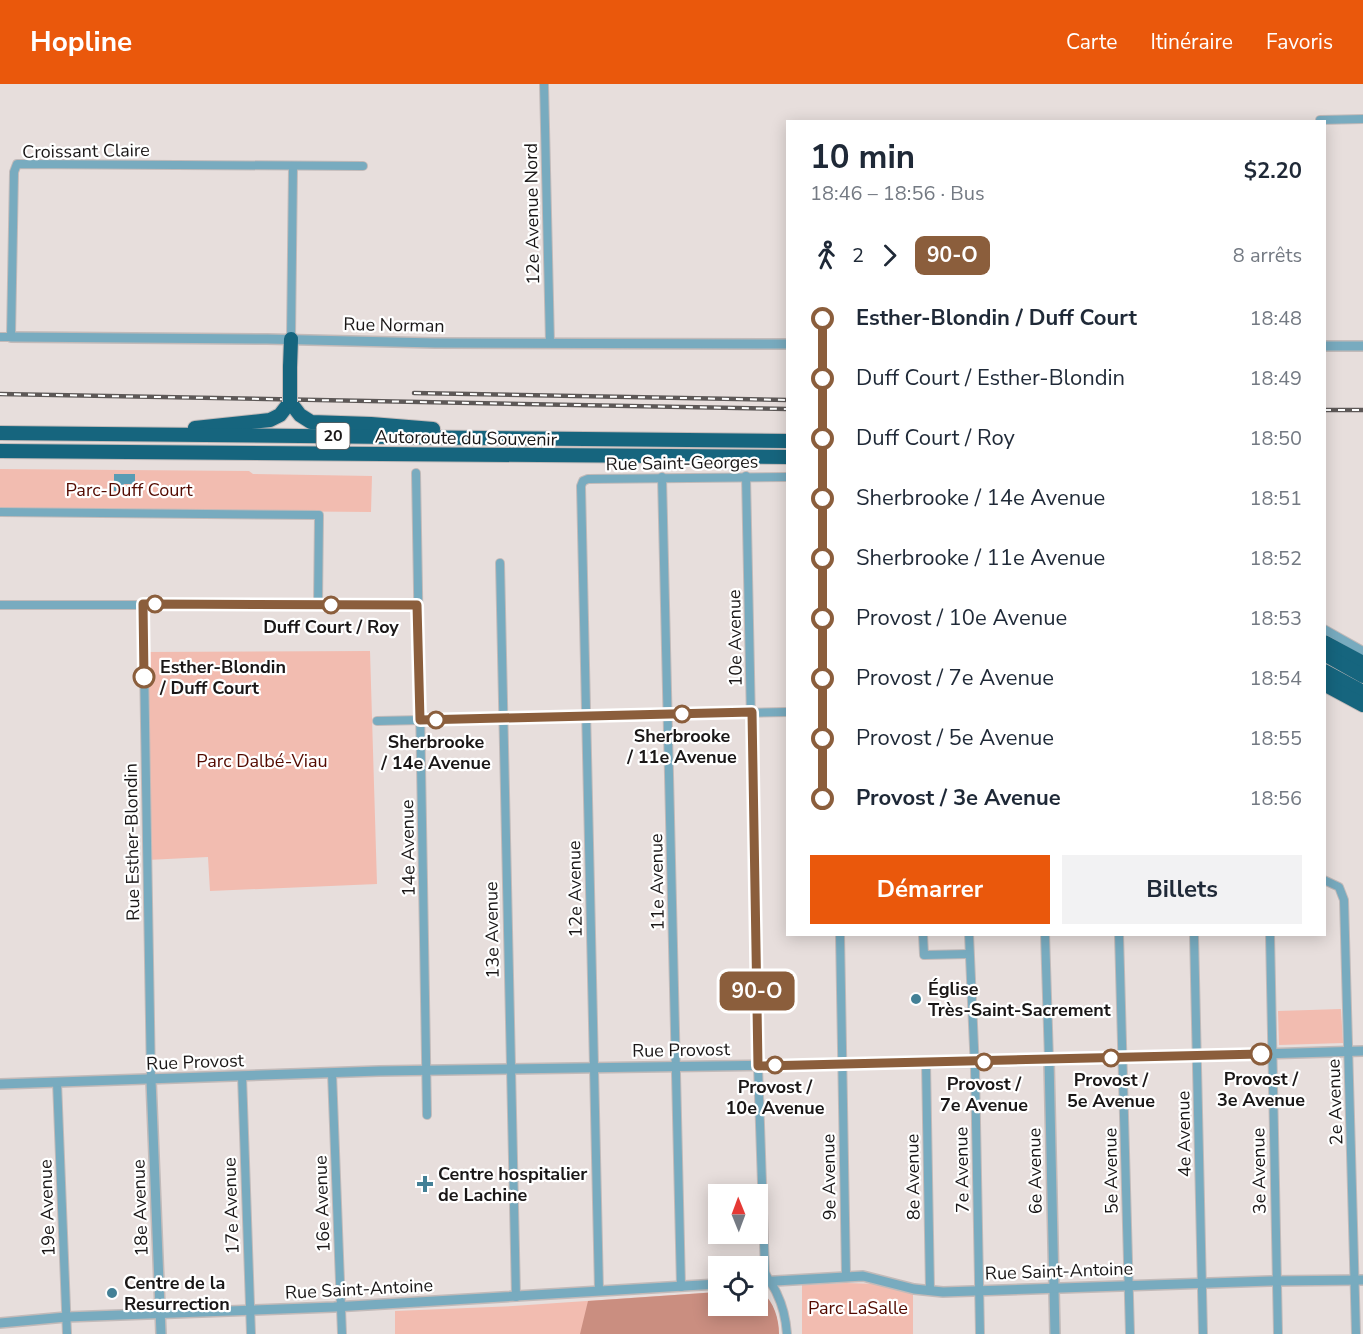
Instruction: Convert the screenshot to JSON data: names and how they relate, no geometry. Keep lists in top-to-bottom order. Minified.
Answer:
{"streets":{"highway":["20","Autoroute du Souvenir"],"street":["Croissant Claire","12e Avenue Nord","Rue Norman","Rue Saint-Georges","10e Avenue","Rue Esther-Blondin","14e Avenue","11e Avenue","12e Avenue","13e Avenue","Rue Provost","2e Avenue","4e Avenue","7e Avenue","6e Avenue","5e Avenue","3e Avenue","9e Avenue","8e Avenue","16e Avenue","17e Avenue","19e Avenue","18e Avenue","Rue Saint-Antoine"]},"crossings":[["Croissant Claire","Rue Norman"],["12e Avenue Nord","Rue Norman"],["Rue Saint-Georges","10e Avenue"],["Rue Saint-Georges","11e Avenue"],["Rue Saint-Georges","12e Avenue"],["10e Avenue","Rue Provost"],["10e Avenue","Rue Saint-Antoine"],["Rue Esther-Blondin","Rue Provost"],["Rue Esther-Blondin","18e Avenue"],["14e Avenue","Rue Provost"],["11e Avenue","Rue Provost"],["11e Avenue","Rue Saint-Antoine"],["12e Avenue","Rue Provost"],["12e Avenue","Rue Saint-Antoine"],["13e Avenue","Rue Provost"],["13e Avenue","Rue Saint-Antoine"],["Rue Provost","2e Avenue"],["Rue Provost","4e Avenue"],["Rue Provost","7e Avenue"],["Rue Provost","6e Avenue"],["Rue Provost","5e Avenue"],["Rue Provost","3e Avenue"],["Rue Provost","9e Avenue"],["Rue Provost","8e Avenue"],["Rue Provost","16e Avenue"],["Rue Provost","17e Avenue"],["Rue Provost","19e Avenue"],["Rue Provost","18e Avenue"],["2e Avenue","Rue Saint-Antoine"],["4e Avenue","Rue Saint-Antoine"],["7e Avenue","Rue Saint-Antoine"],["6e Avenue","Rue Saint-Antoine"],["5e Avenue","Rue Saint-Antoine"],["3e Avenue","Rue Saint-Antoine"],["9e Avenue","Rue Saint-Antoine"],["8e Avenue","Rue Saint-Antoine"],["16e Avenue","Rue Saint-Antoine"],["17e Avenue","Rue Saint-Antoine"],["19e Avenue","Rue Saint-Antoine"],["18e Avenue","Rue Saint-Antoine"]],"parks":["Parc-Duff Court","Parc Dalbé-Viau","Parc LaSalle"],"places":{"other":["Duff Court / Roy","Esther-Blondin / Duff Court","Sherbrooke / 11e Avenue","Sherbrooke / 14e Avenue","Église Très-Saint-Sacrement","Provost / 3e Avenue","Provost / 5e Avenue","Provost / 7e Avenue","Provost / 10e Avenue","Centre de la Resurrection"],"health":["Centre hospitalier de Lachine"]},"lines":["bus line 90-O"],"north":"top","page":{"header":"Hopline","nav":["Carte","Itinéraire","Favoris"],"on_map":"90-O","heading":["10 min","18:46 – 18:56 · Bus","$2.20"],"legs":["2","90-O","8 arrêts"],"list":[{"name":"Esther-Blondin / Duff Court","value":"18:48"},{"name":"Duff Court / Esther-Blondin","value":"18:49"},{"name":"Duff Court / Roy","value":"18:50"},{"name":"Sherbrooke / 14e Avenue","value":"18:51"},{"name":"Sherbrooke / 11e Avenue","value":"18:52"},{"name":"Provost / 10e Avenue","value":"18:53"},{"name":"Provost / 7e Avenue","value":"18:54"},{"name":"Provost / 5e Avenue","value":"18:55"},{"name":"Provost / 3e Avenue","value":"18:56"}],"buttons":["Démarrer","Billets"]}}
